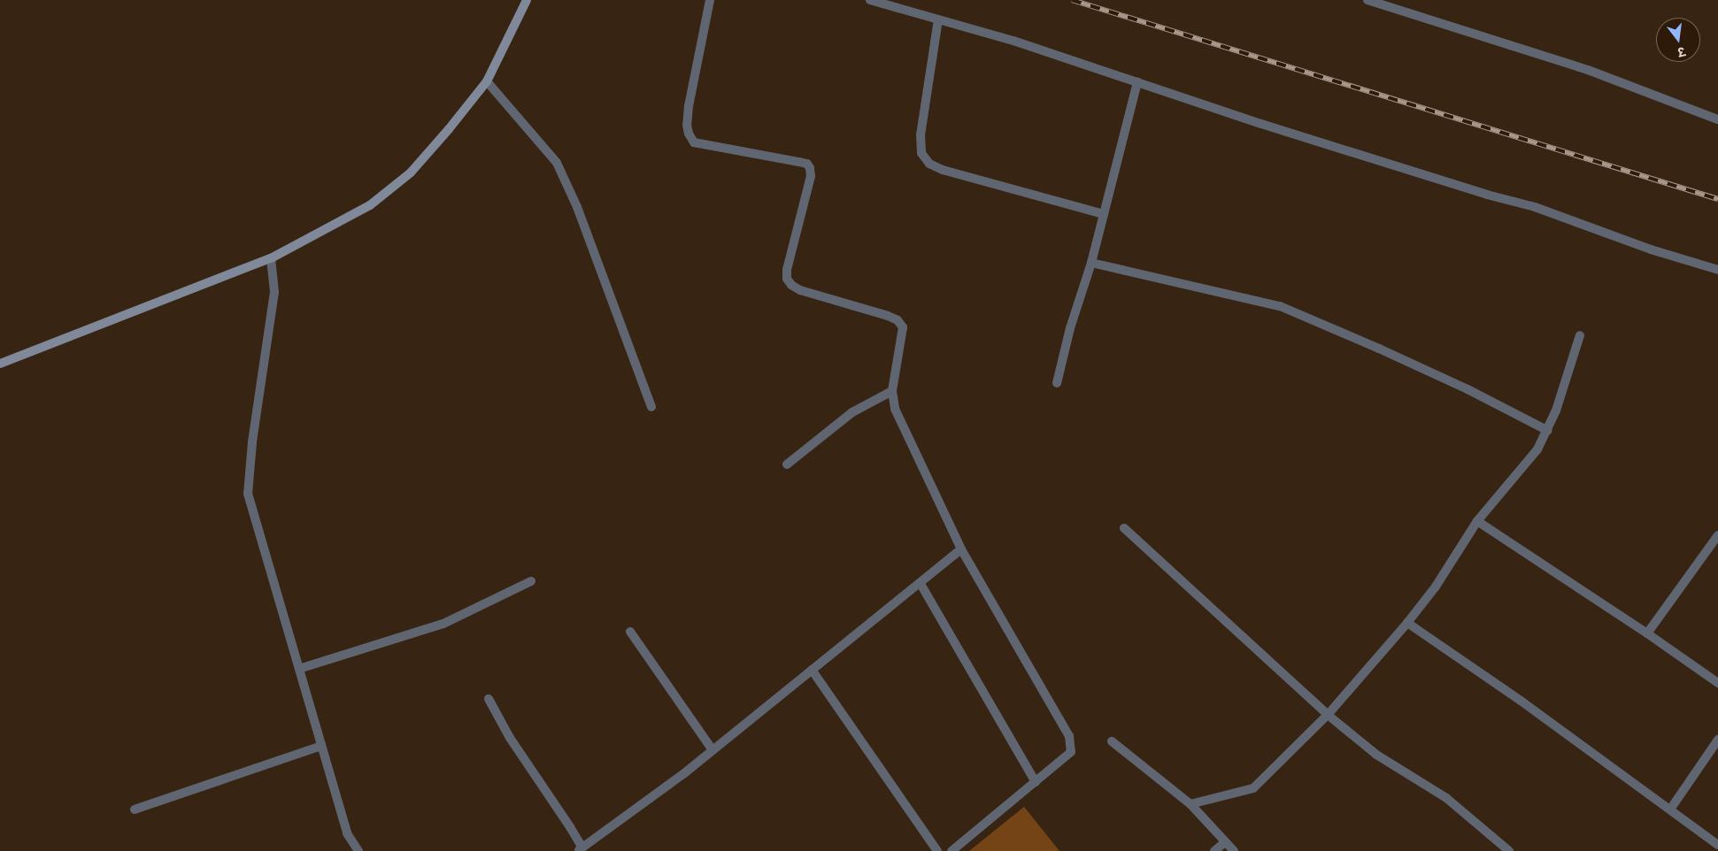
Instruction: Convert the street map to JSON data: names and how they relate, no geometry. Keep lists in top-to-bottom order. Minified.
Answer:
{"north":"bottom"}
